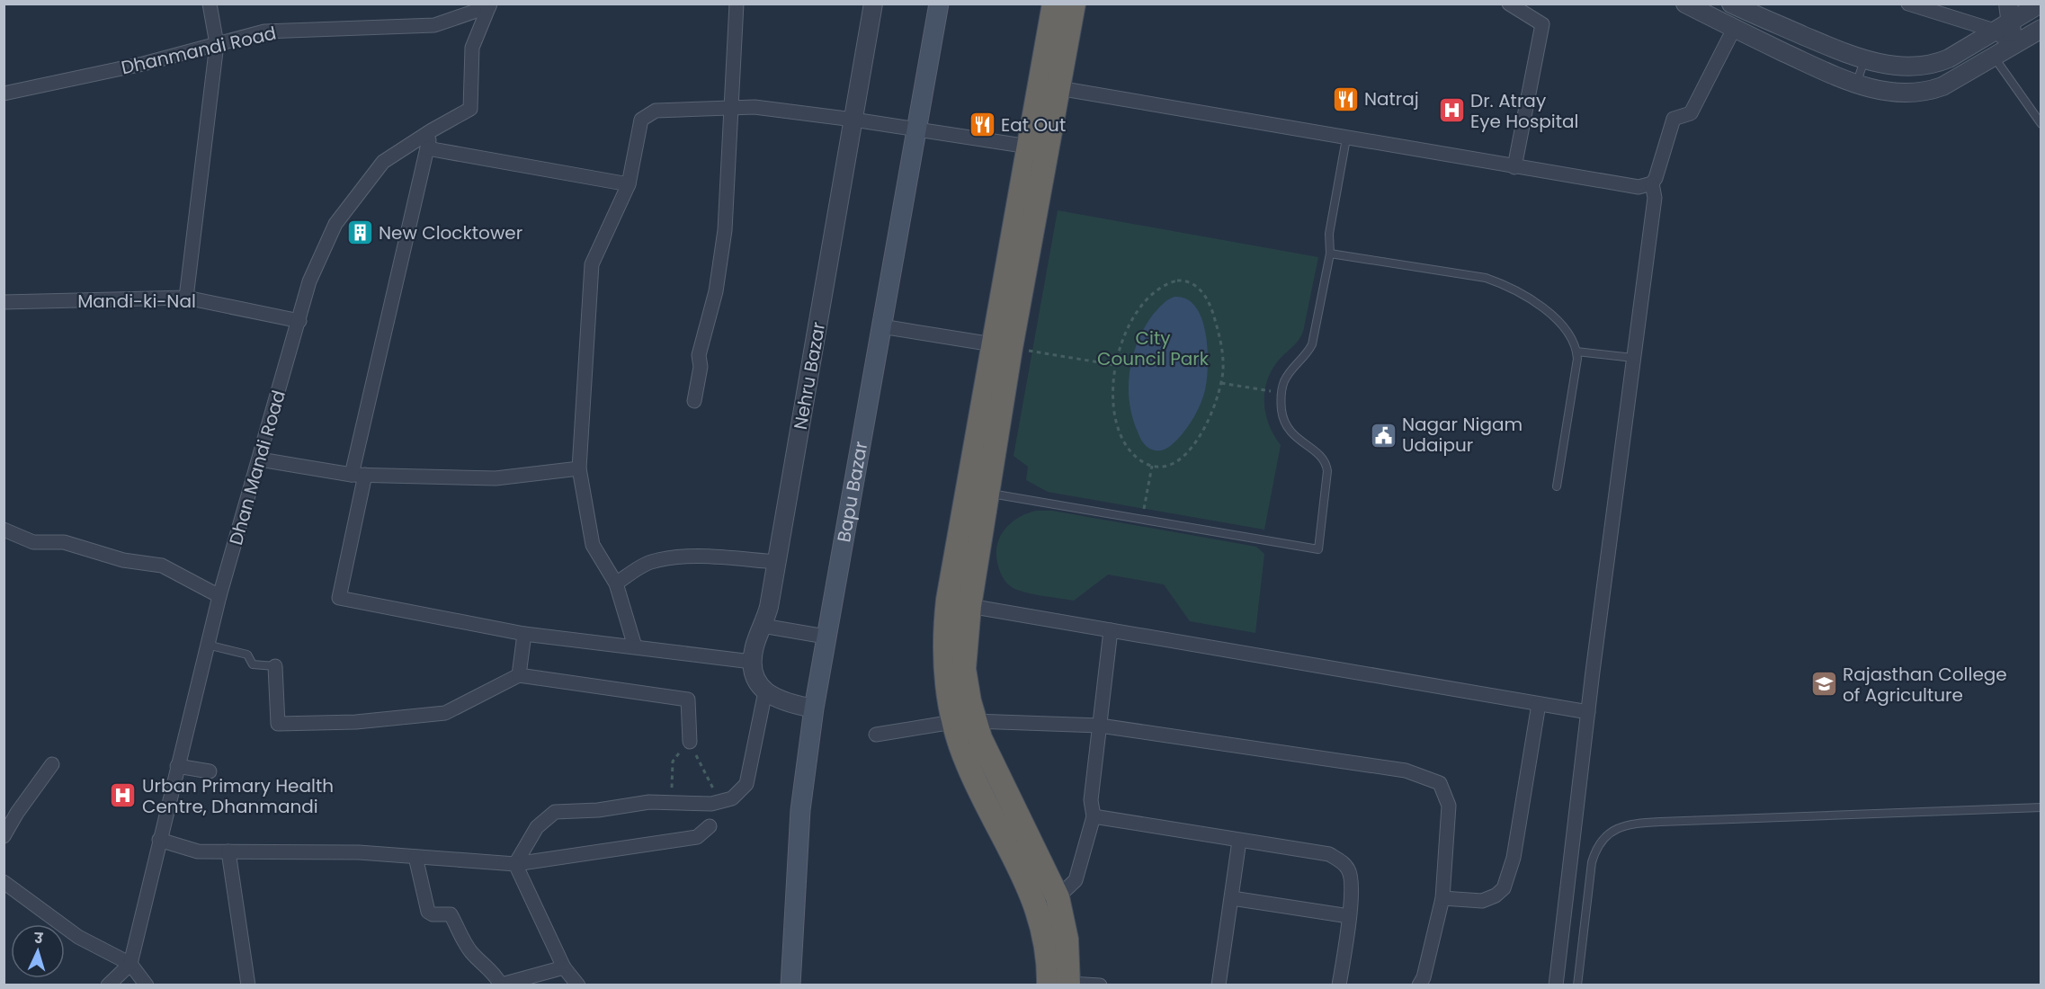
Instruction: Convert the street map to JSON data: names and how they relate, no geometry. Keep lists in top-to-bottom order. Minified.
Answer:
{"streets":{"main road":["Bapu Bazar"],"street":["Dhanmandi Road","Mandi-ki-Nal","Nehru Bazar","Dhan Mandi Road"]},"crossings":[["Dhanmandi Road","Dhan Mandi Road"],["Mandi-ki-Nal","Dhan Mandi Road"]],"parks":["City Council Park"],"places":{"restaurant":["Natraj","Eat Out"],"hospital":["Dr. Atray Eye Hospital","Urban Primary Health Centre, Dhanmandi"],"building":["New Clocktower"],"public building":["Nagar Nigam Udaipur"],"school or university":["Rajasthan College of Agriculture"]},"north":"top"}
